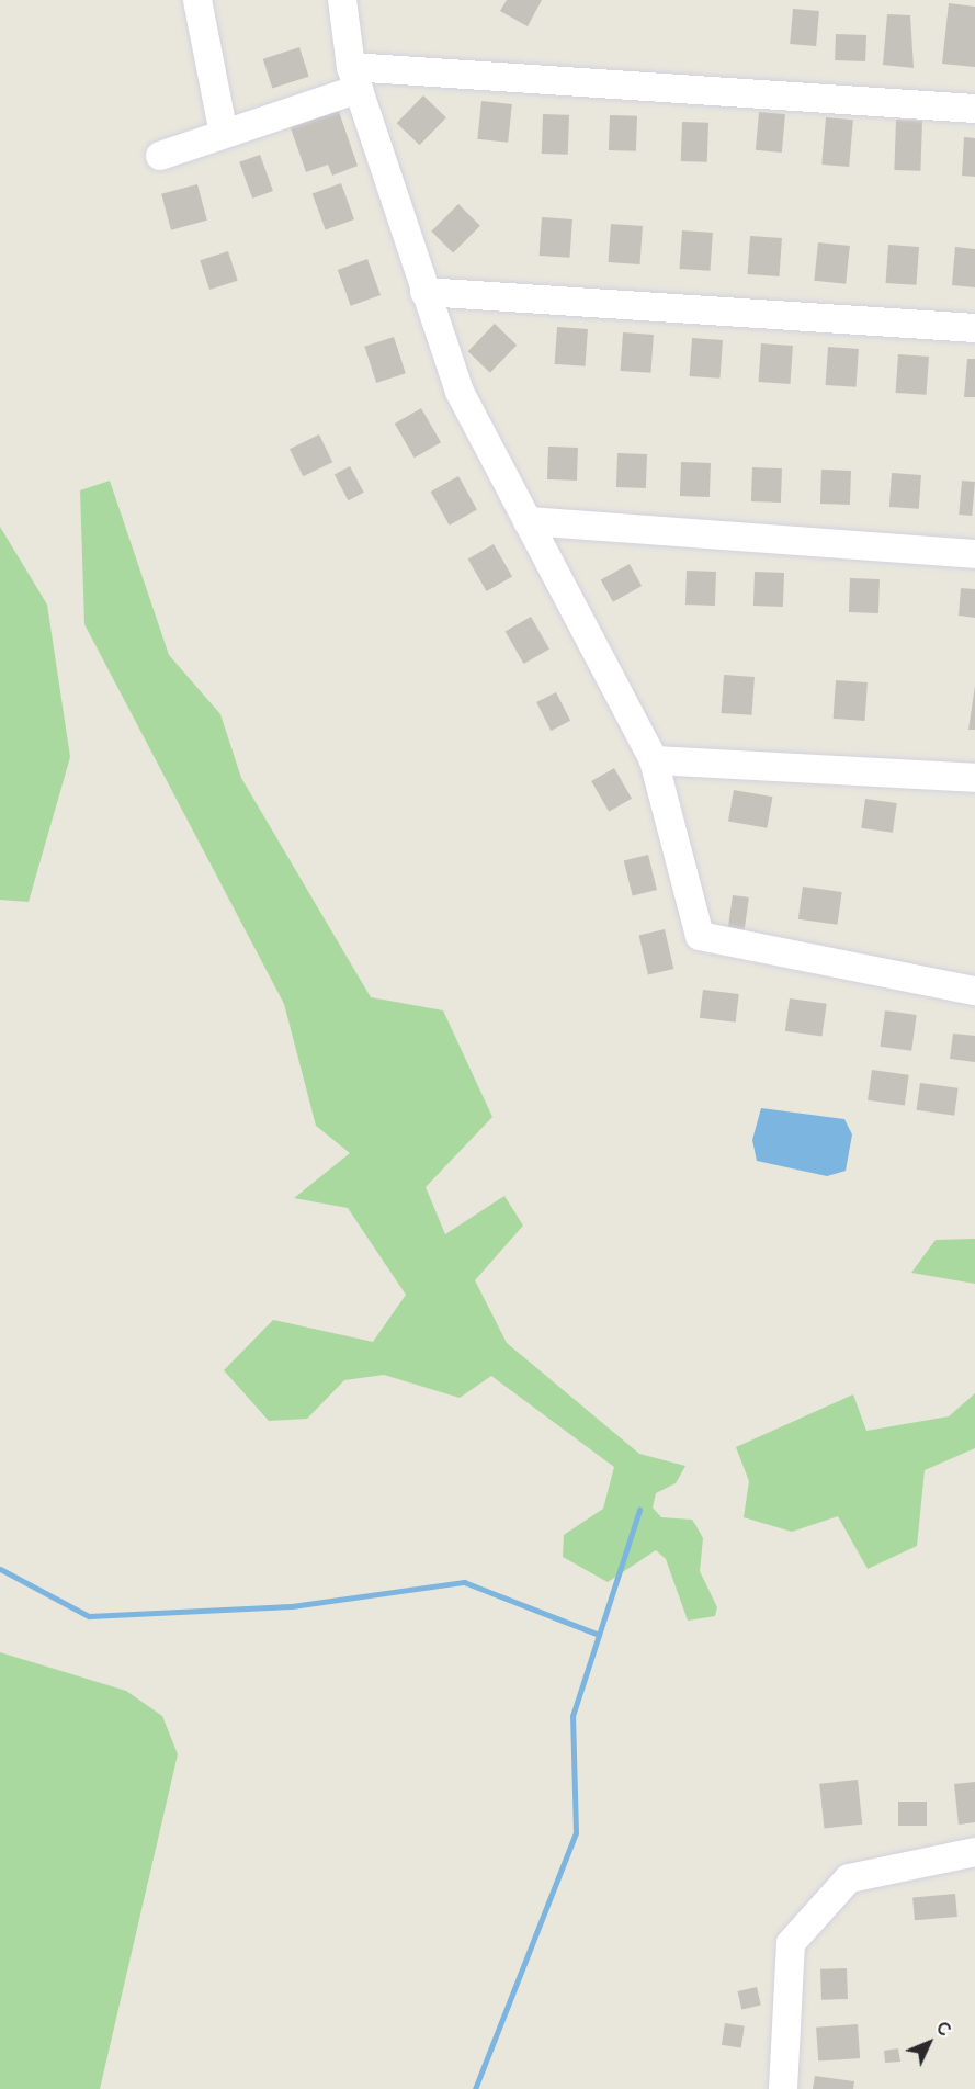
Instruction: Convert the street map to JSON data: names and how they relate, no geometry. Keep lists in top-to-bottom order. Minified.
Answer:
{"north":"top right"}
